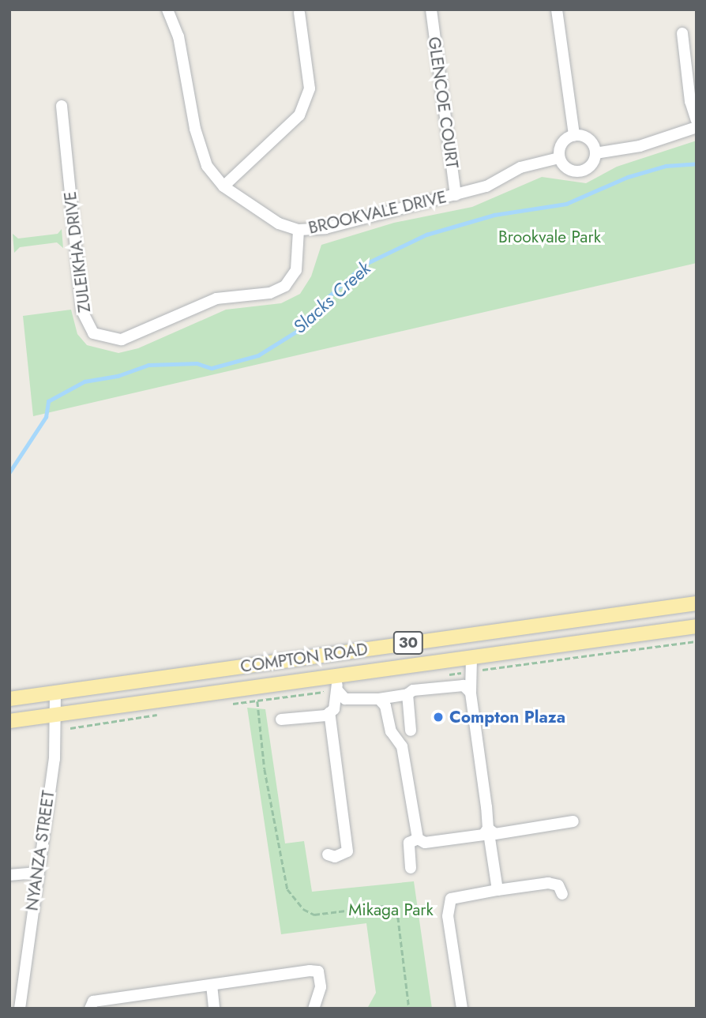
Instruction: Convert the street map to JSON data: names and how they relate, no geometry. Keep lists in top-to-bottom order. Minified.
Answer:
{"streets":{"main road":["30","COMPTON ROAD"],"street":["GLENCOE COURT","BROOKVALE DRIVE","ZULEIKHA DRIVE","NYANZA STREET"]},"crossings":[["GLENCOE COURT","BROOKVALE DRIVE"],["BROOKVALE DRIVE","ZULEIKHA DRIVE"],["COMPTON ROAD","NYANZA STREET"]],"water":["Slacks Creek"],"parks":["Brookvale Park","Mikaga Park"],"places":["Compton Plaza"]}
